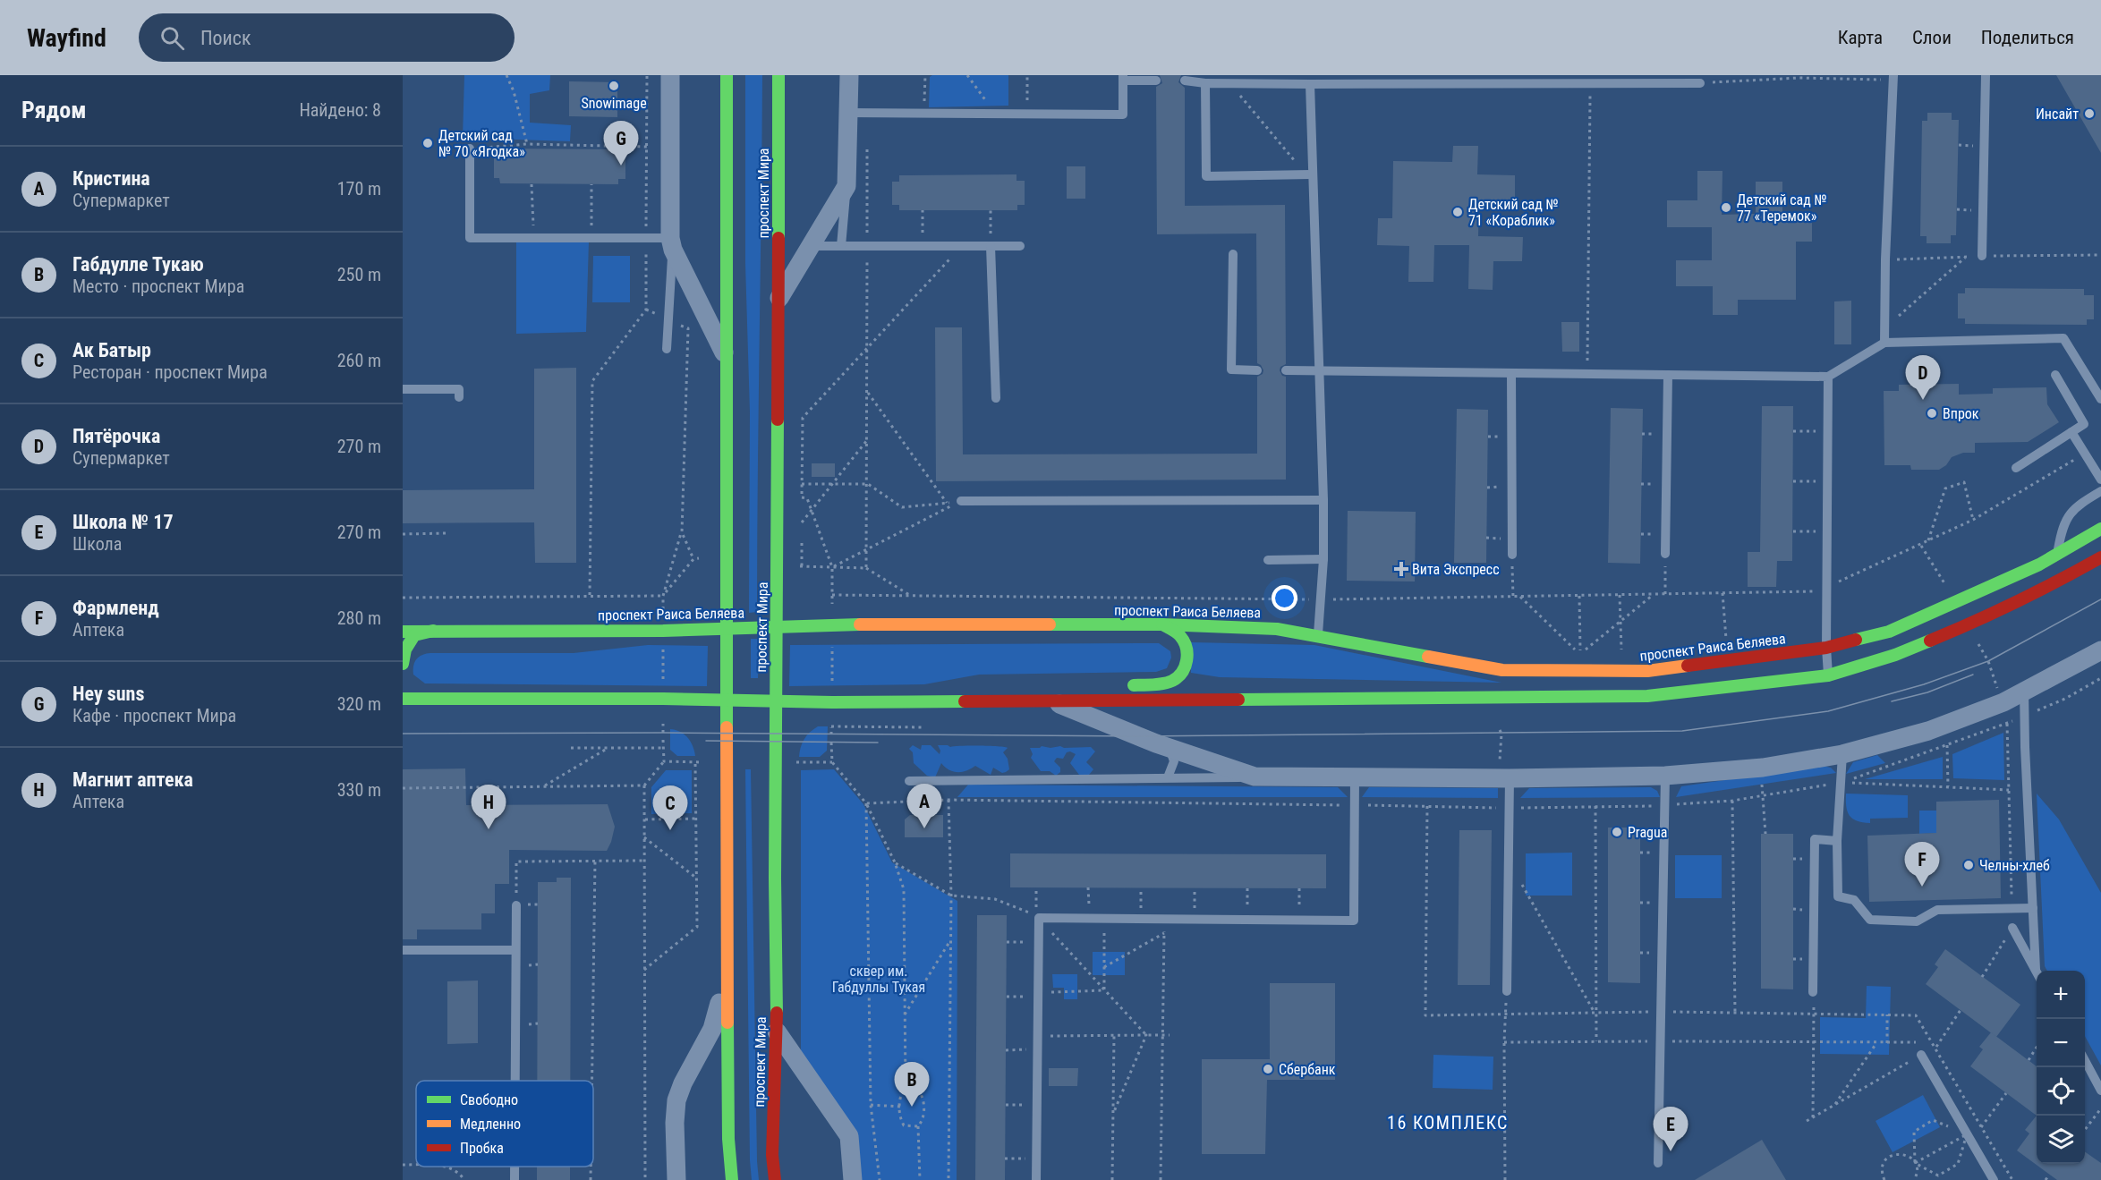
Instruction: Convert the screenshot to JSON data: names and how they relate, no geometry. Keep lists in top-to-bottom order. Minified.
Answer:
{"streets":{"street":["проспект Мира","проспект Раиса Беляева"]},"crossings":[["проспект Мира","проспект Раиса Беляева"]],"districts":["16 КОМПЛЕКС"],"parks":["сквер им. Габдуллы Тукая"],"places":{"other":["Snowimage","Инсайт","Детский сад № 70 «Ягодка»","Детский сад № 77 «Теремок»","Детский сад № 71 «Кораблик»","Впрок","Pragua","Челны-хлеб","Сбербанк"],"health":["Вита Экспресс"]},"legend":["Свободно","Медленно","Пробка"],"page":{"header":"Wayfind","search":"Поиск","nav":["Карта","Слои","Поделиться"],"heading":["Рядом","Найдено: 8"],"pins":["G","D","A","H","C","F","B","E"],"list":[{"mark":"A","name":"Кристина","note":"Супермаркет","value":"170 m"},{"mark":"B","name":"Габдулле Тукаю","note":"Место · проспект Мира","value":"250 m"},{"mark":"C","name":"Ак Батыр","note":"Ресторан · проспект Мира","value":"260 m"},{"mark":"D","name":"Пятёрочка","note":"Супермаркет","value":"270 m"},{"mark":"E","name":"Школа № 17","note":"Школа","value":"270 m"},{"mark":"F","name":"Фармленд","note":"Аптека","value":"280 m"},{"mark":"G","name":"Hey suns","note":"Кафе · проспект Мира","value":"320 m"},{"mark":"H","name":"Магнит аптека","note":"Аптека","value":"330 m"}],"map_buttons":["+","−"]}}
